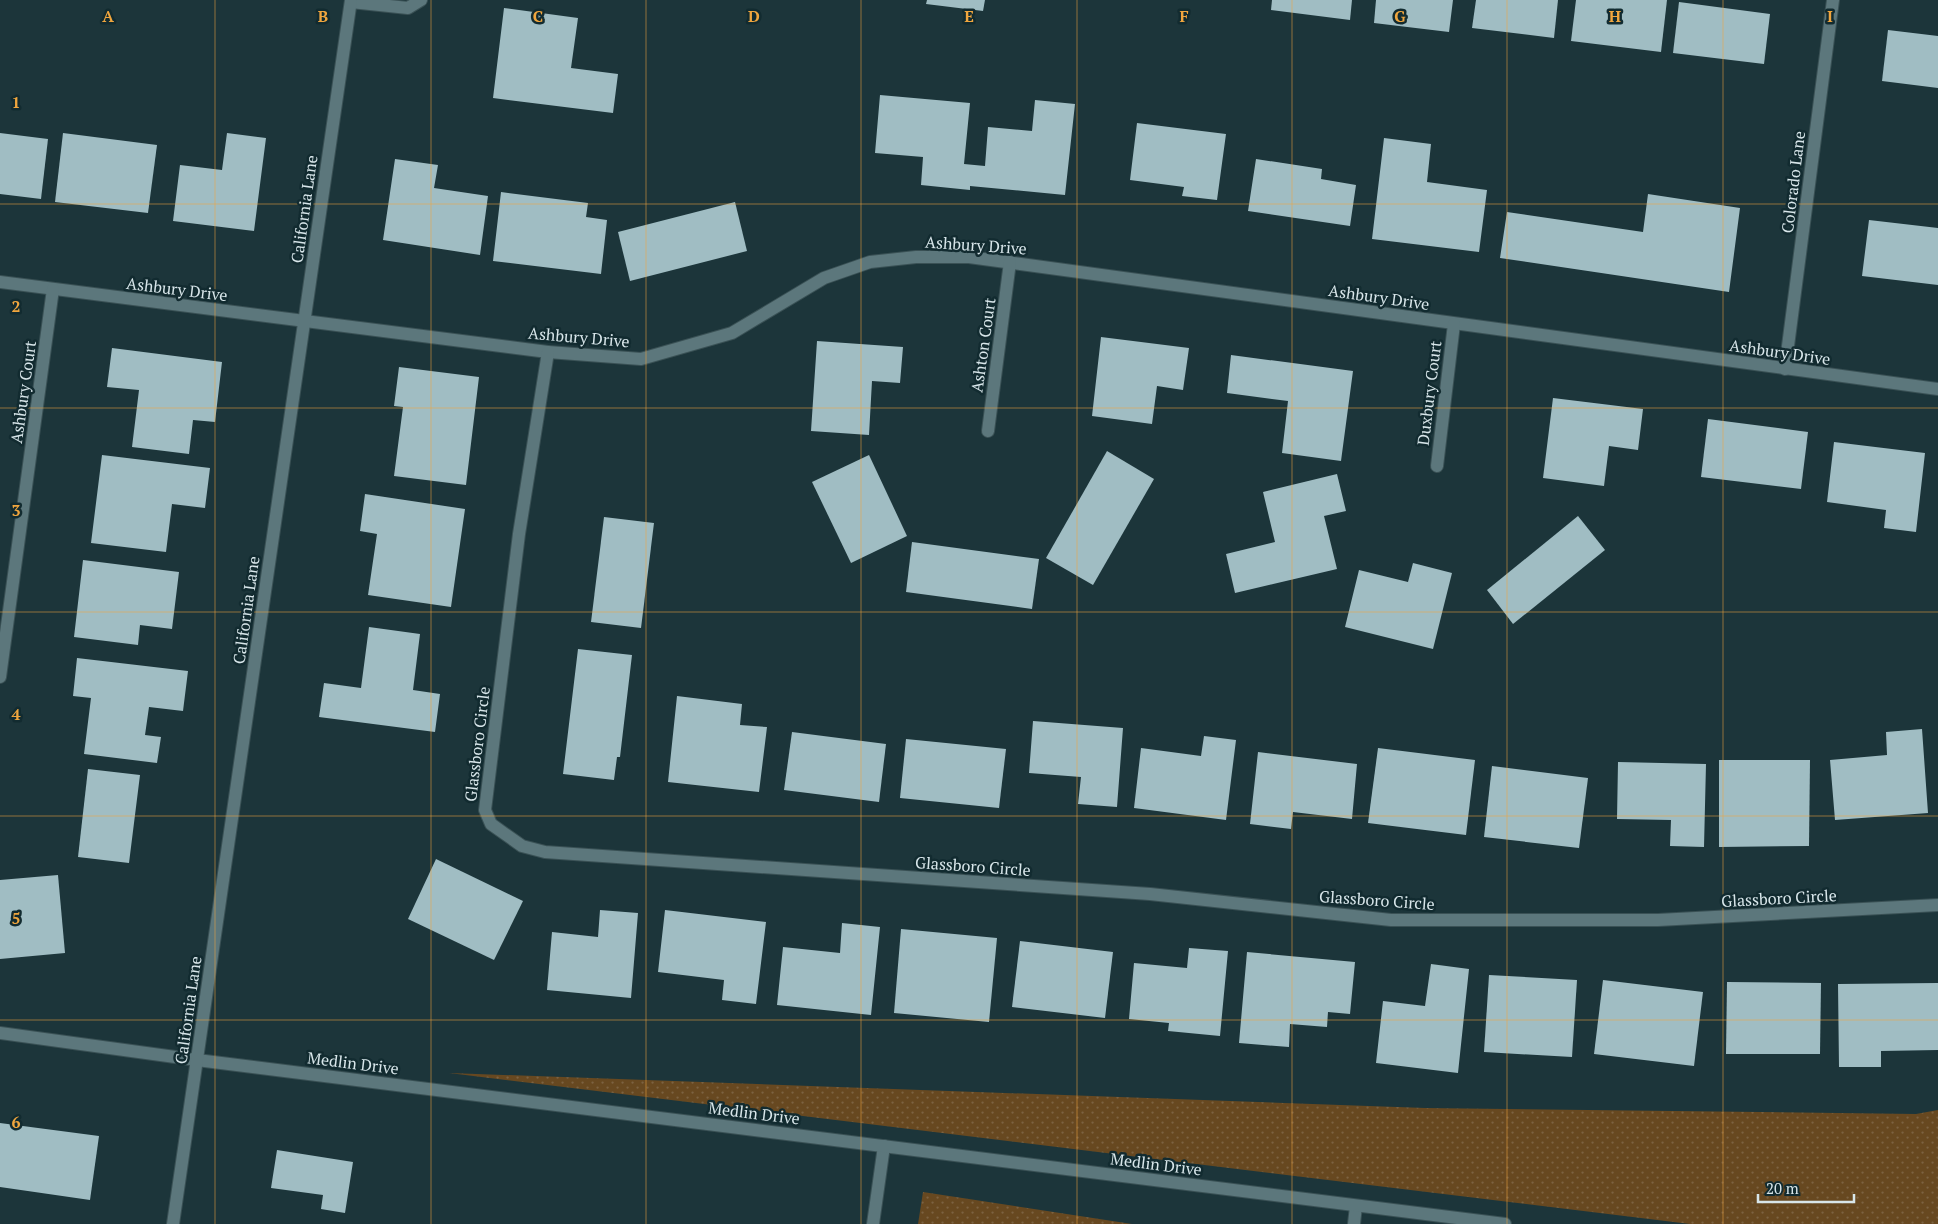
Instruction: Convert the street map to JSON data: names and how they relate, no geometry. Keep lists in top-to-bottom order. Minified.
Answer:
{"streets":{"street":["Colorado Lane","California Lane","Ashbury Drive","Ashton Court","Ashbury Court","Duxbury Court","Glassboro Circle","Medlin Drive"]},"crossings":[["Colorado Lane","Ashbury Drive"],["California Lane","Ashbury Drive"],["California Lane","Medlin Drive"],["Ashbury Drive","Ashton Court"],["Ashbury Drive","Ashbury Court"],["Ashbury Drive","Duxbury Court"],["Ashbury Drive","Glassboro Circle"]],"scale_bar":"20 m","grid":{"columns":["A","B","C","D","E","F","G","H","I"],"rows":["1","2","3","4","5","6"]}}
